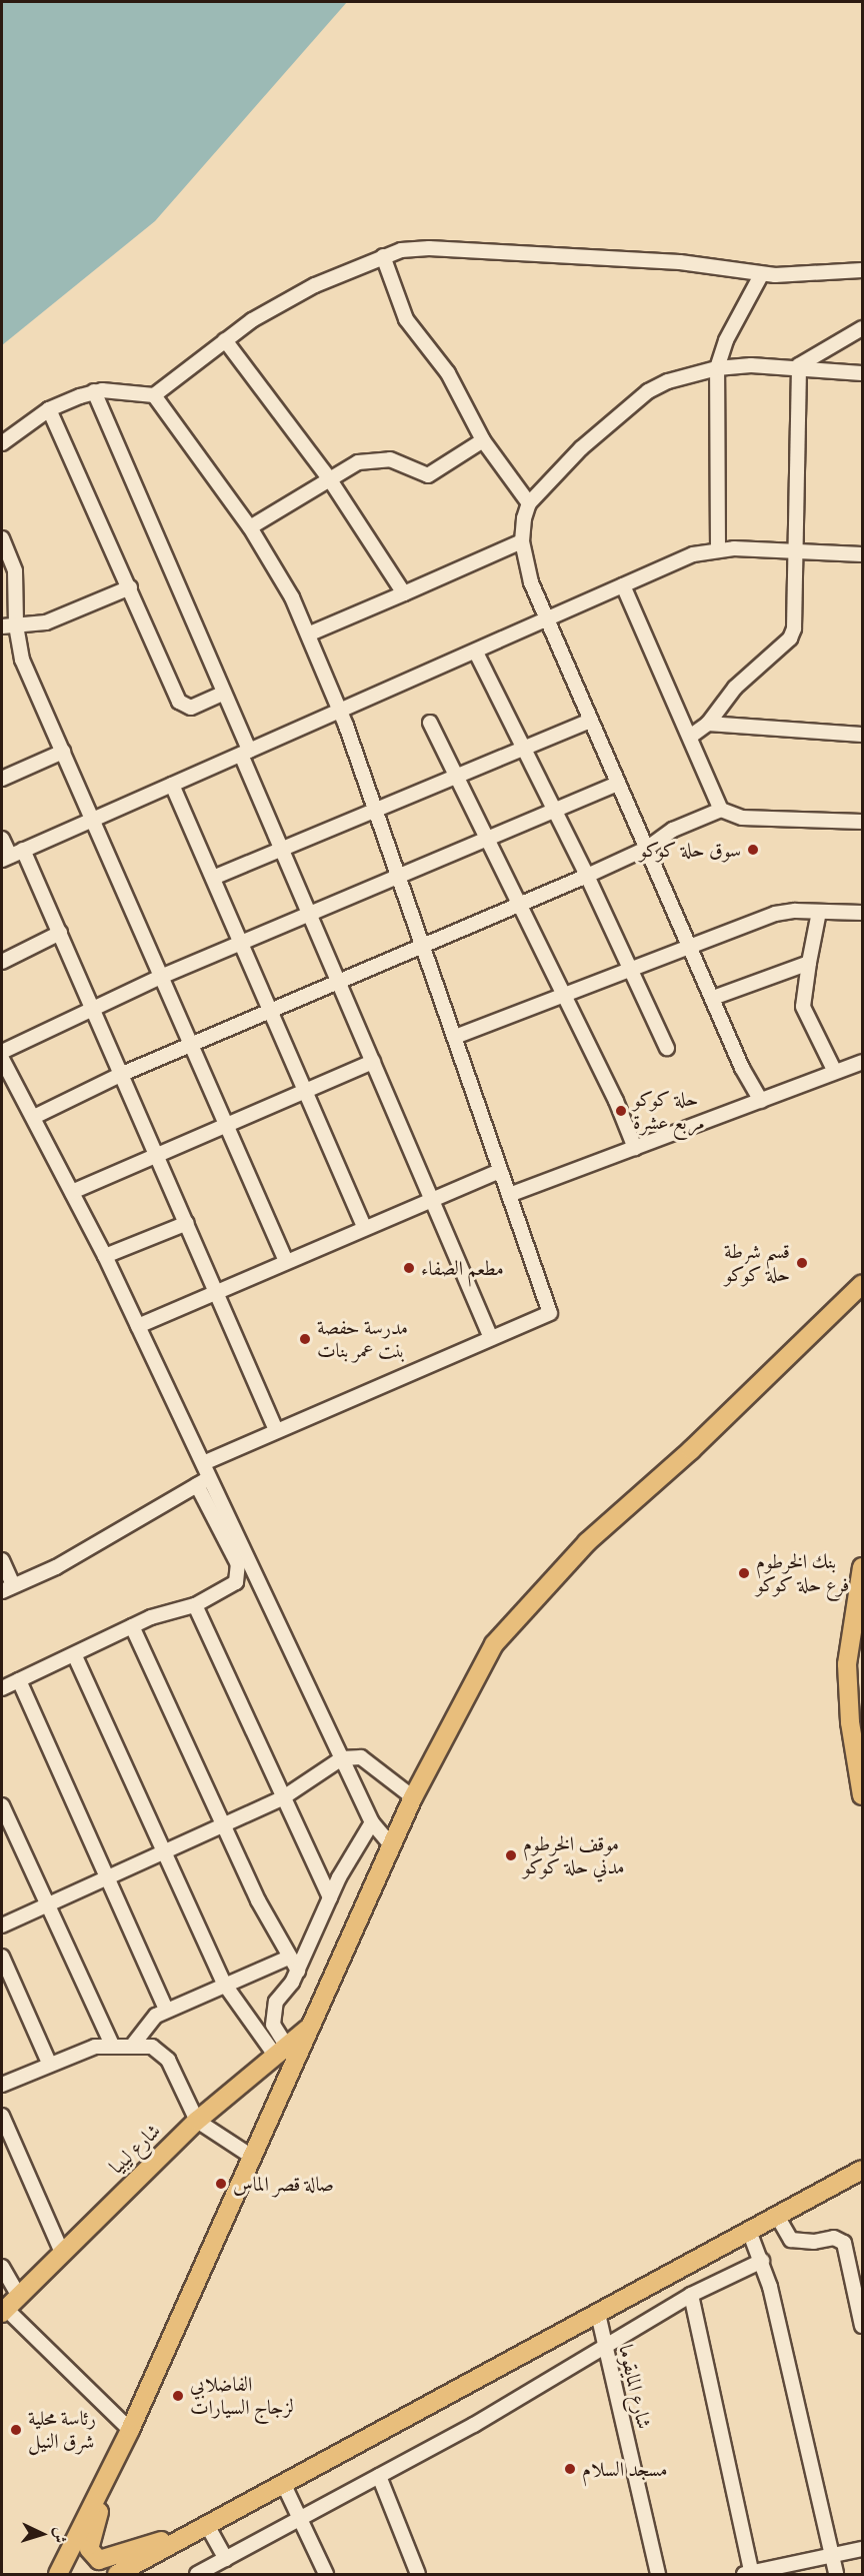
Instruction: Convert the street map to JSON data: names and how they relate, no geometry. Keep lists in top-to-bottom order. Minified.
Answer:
{"streets":{"main road":["شارع ليبيا"],"street":["شارع المايقوما"]},"places":["سوق حلة كوكو","حلة كوكو مربع عشرة","قسم شرطة حلة كوكو","مطعم الصفاء","مدرسة حفصة بنت عمر بنات","بنك الخرطوم فرع حلة كوكو","موقف الخرطوم مدني حلة كوكو","صالة قصر الماس","الفاضلابي لزجاج السيارات","رئاسة محلية شرق النيل","مسجد السلام"],"north":"right"}
